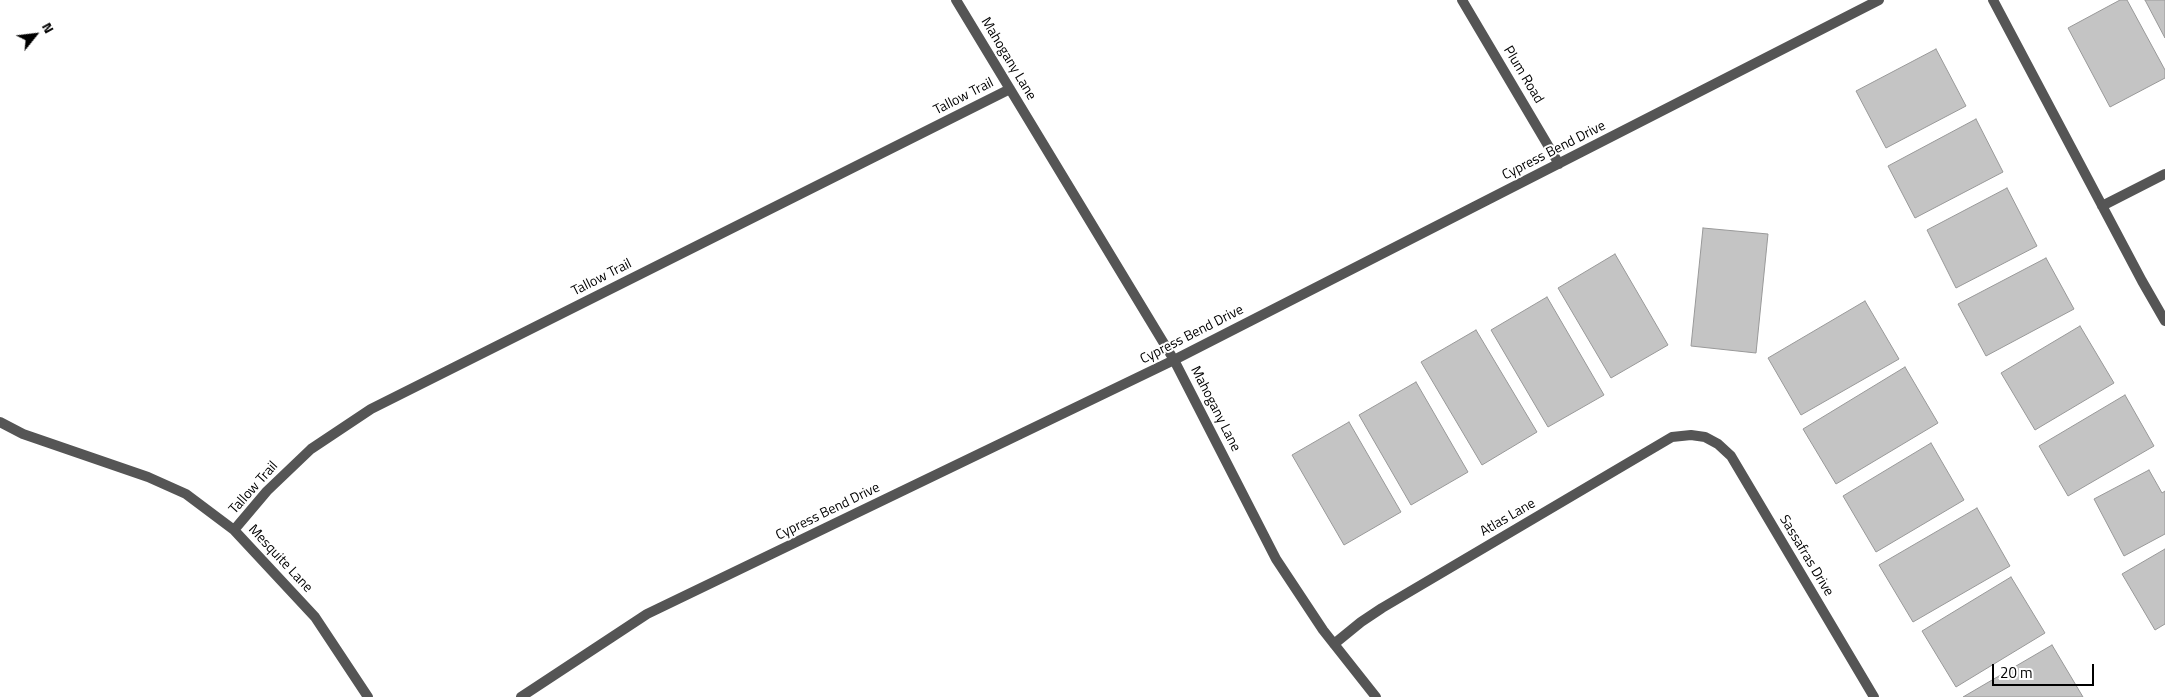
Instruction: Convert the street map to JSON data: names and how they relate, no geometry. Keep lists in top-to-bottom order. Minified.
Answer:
{"streets":{"street":["Mahogany Lane","Plum Road","Tallow Trail","Cypress Bend Drive","Atlas Lane","Sassafras Drive","Mesquite Lane"]},"crossings":[["Mahogany Lane","Tallow Trail"],["Mahogany Lane","Cypress Bend Drive"],["Mahogany Lane","Atlas Lane"],["Plum Road","Cypress Bend Drive"],["Tallow Trail","Mesquite Lane"],["Atlas Lane","Sassafras Drive"]],"scale_bar":"20 m","north":"top right"}
